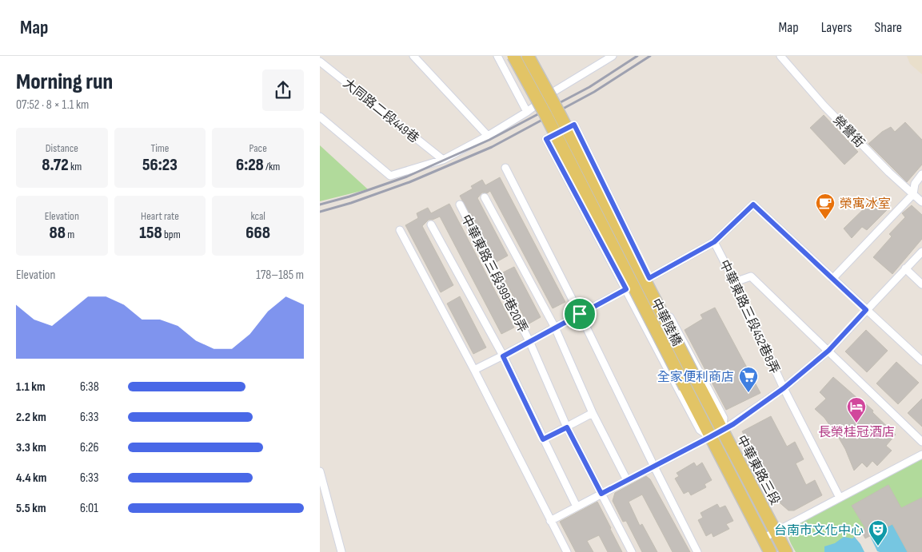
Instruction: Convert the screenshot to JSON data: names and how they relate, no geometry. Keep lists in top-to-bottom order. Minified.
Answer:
{"streets":{"main road":["中華陸橋","中華東路三段"],"street":["大同路二段449巷","榮譽街","中華東路三段399巷20弄","中華東路三段452巷8弄"]},"crossings":[["中華陸橋","中華東路三段"]],"places":{"cafe":["榮寓冰室"],"supermarket":["全家便利商店"],"hotel":["長榮桂冠酒店"],"theatre":["台南市文化中心"]},"page":{"header":"Map","nav":["Map","Layers","Share"],"heading":["Morning run","07:52 · 8 × 1.1 km"],"stats":[["Distance","8.72 km"],["Time","56:23"],["Pace","6:28 /km"],["Elevation","88 m"],["Heart rate","158 bpm"],["kcal","668"]],"chart":["Elevation","178–185 m"],"list":[{"name":"1.1 km","note":"6:38"},{"name":"2.2 km","note":"6:33"},{"name":"3.3 km","note":"6:26"},{"name":"4.4 km","note":"6:33"},{"name":"5.5 km","note":"6:01"}]}}
